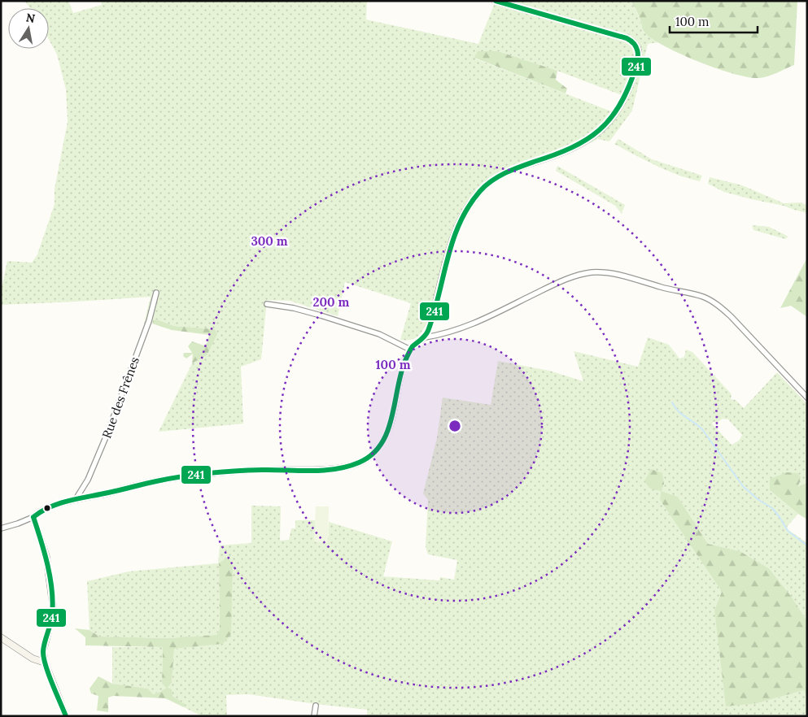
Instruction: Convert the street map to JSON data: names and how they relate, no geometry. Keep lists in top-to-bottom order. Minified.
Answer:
{"streets":{"street":["Rue des Frênes"]},"lines":["transit line 241"],"scale_bar":"100 m","north":"top","rings":["300 m","200 m","100 m"]}
